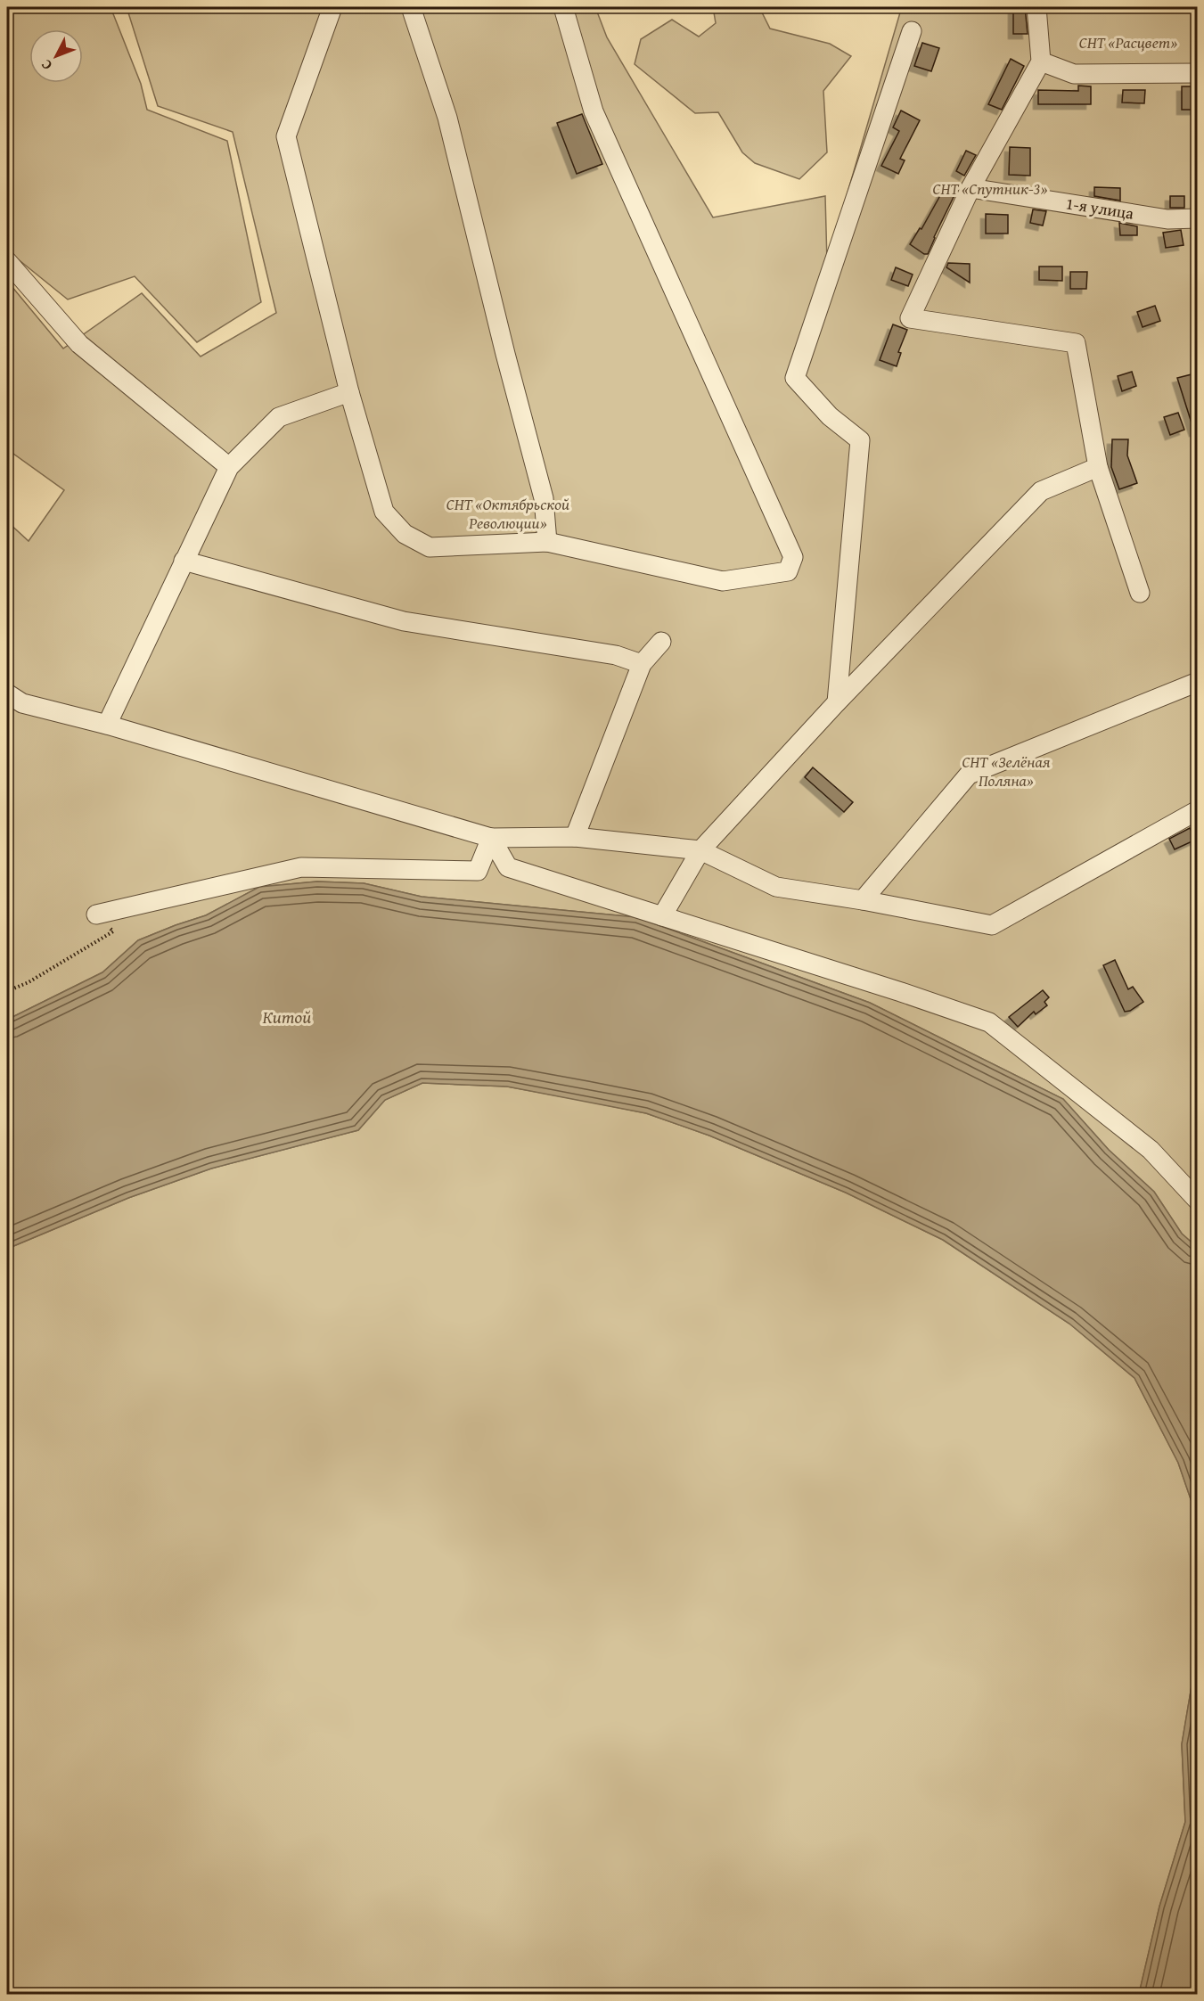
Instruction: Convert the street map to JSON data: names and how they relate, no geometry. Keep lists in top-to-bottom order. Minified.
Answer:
{"streets":{"street":["1-я улица"]},"water":["Китой"],"parks":["СНТ «Расцвет»","СНТ «Спутник-3»","СНТ «Октябрьской Революции»","СНТ «Зелёная Поляна»"],"north":"bottom left"}
